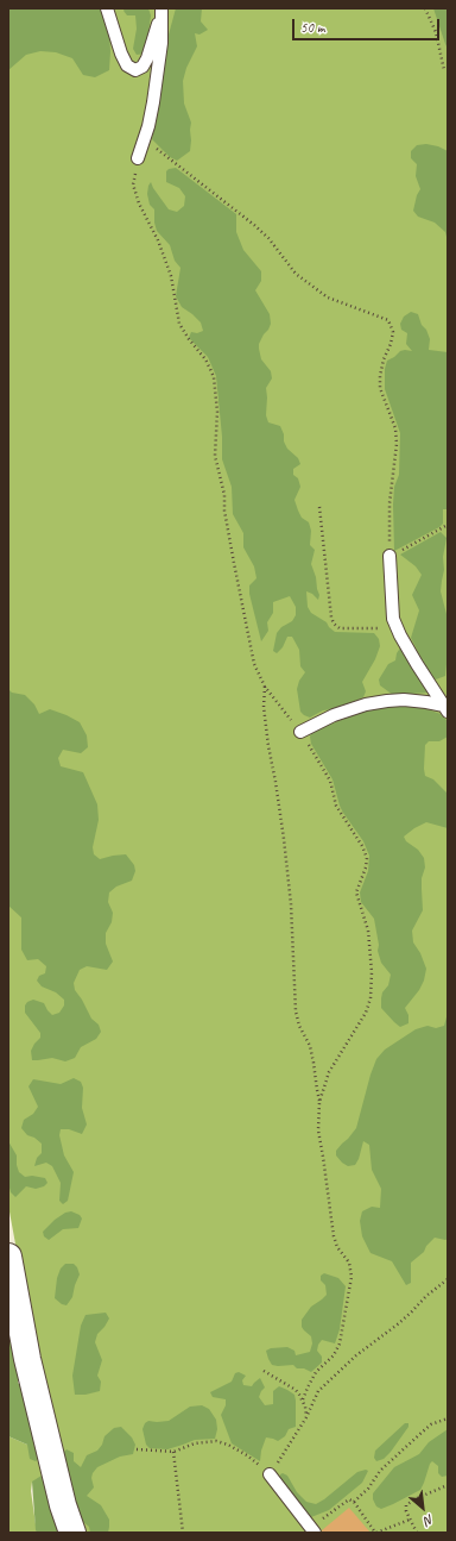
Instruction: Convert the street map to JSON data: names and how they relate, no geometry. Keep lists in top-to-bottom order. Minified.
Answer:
{"scale_bar":"50 m","north":"bottom right"}
